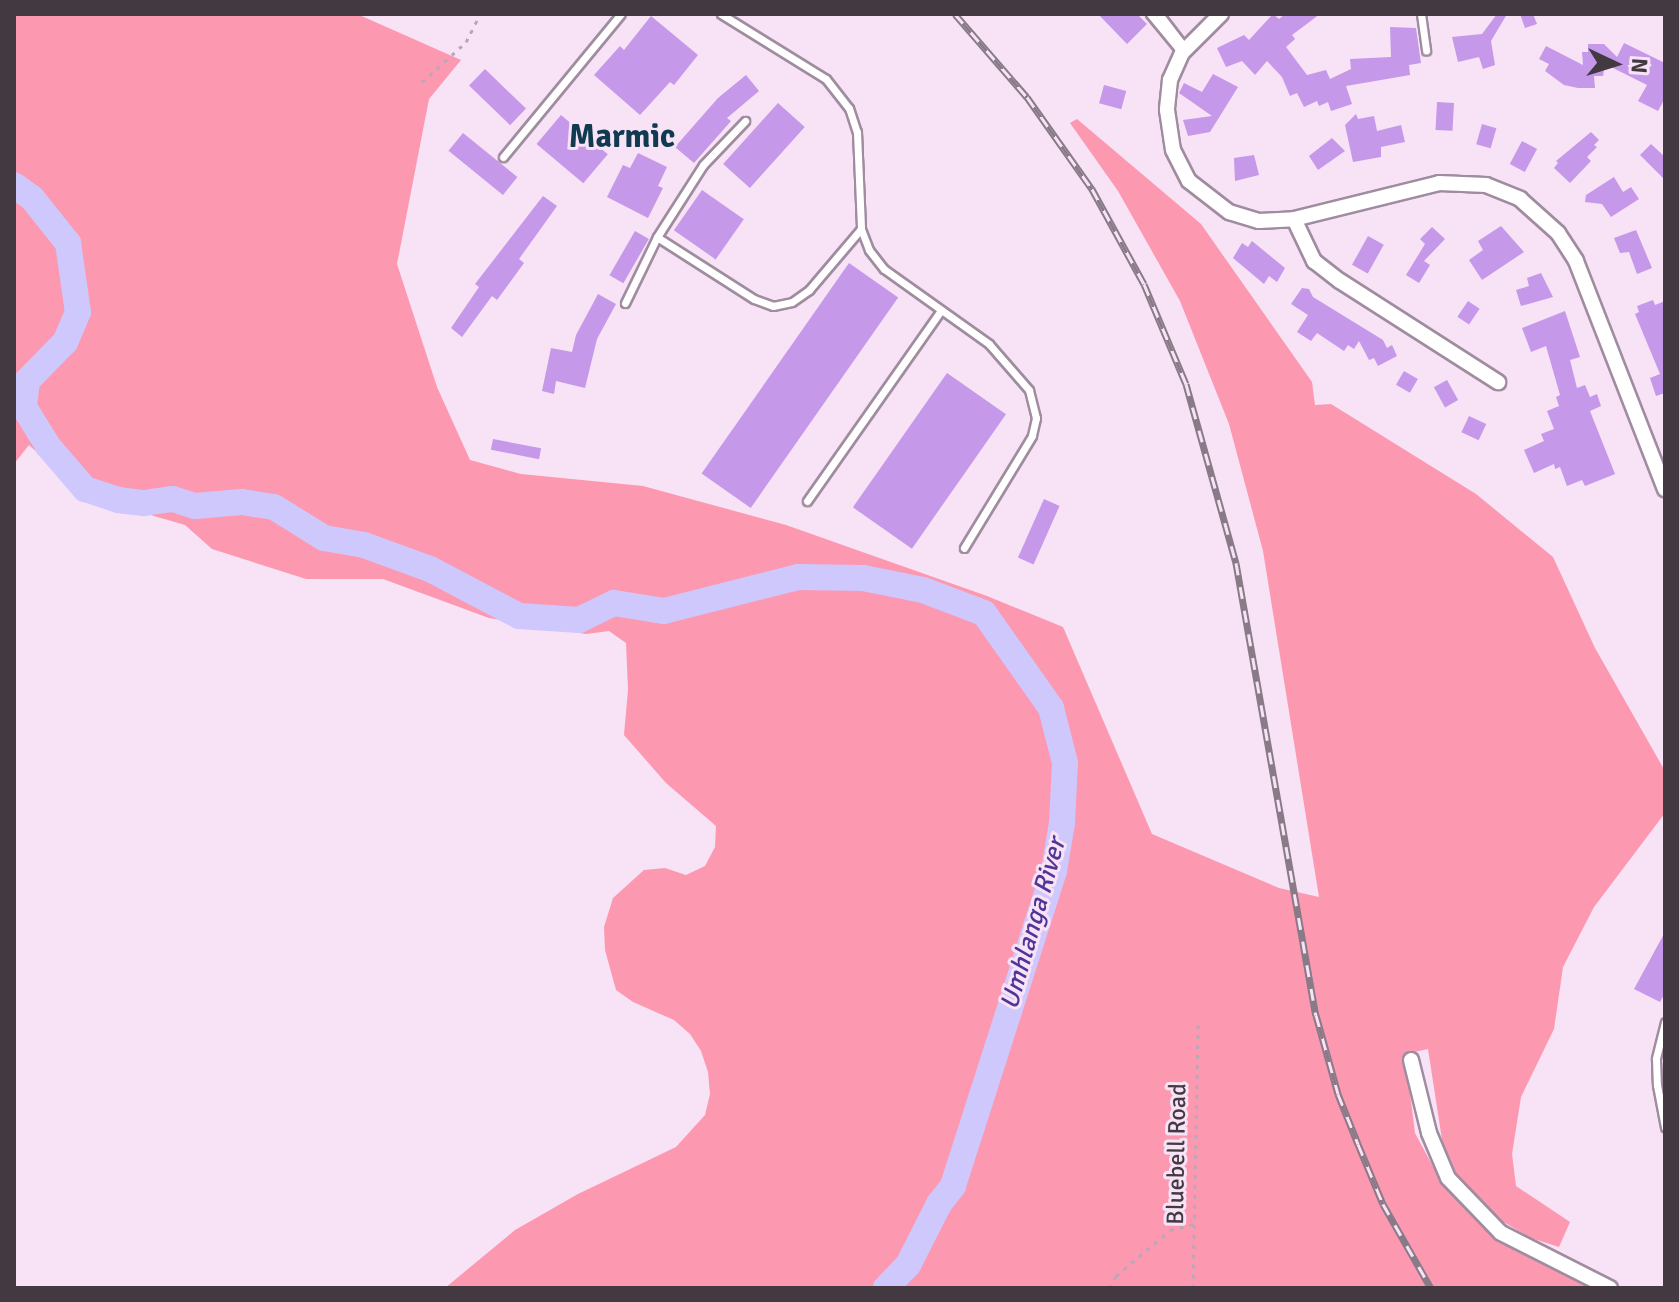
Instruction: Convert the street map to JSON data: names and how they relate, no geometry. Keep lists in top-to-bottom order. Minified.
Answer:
{"streets":{"path":["Bluebell Road"]},"districts":["Marmic"],"water":["Umhlanga River"],"north":"right"}
